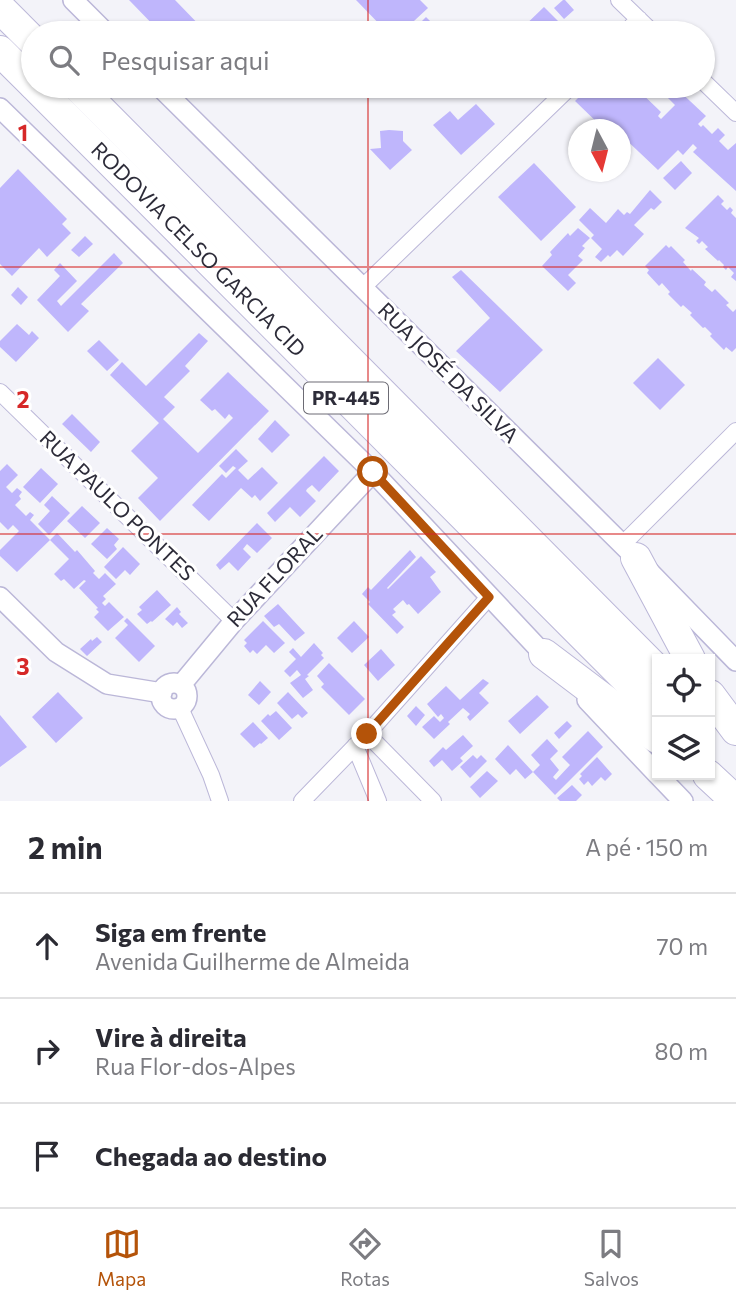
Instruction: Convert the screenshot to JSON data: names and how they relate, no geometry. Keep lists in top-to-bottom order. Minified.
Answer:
{"streets":{"highway":["RODOVIA CELSO GARCIA CID","PR-445"],"street":["RUA JOSÉ DA SILVA","RUA PAULO PONTES","RUA FLORAL"]},"crossings":[["RUA PAULO PONTES","RUA FLORAL"]],"north":"bottom","page":{"search":"Pesquisar aqui","heading":["2 min","A pé · 150 m"],"list":[["Siga em frente","Avenida Guilherme de Almeida","70 m"],["Vire à direita","Rua Flor-dos-Alpes","80 m"],"Chegada ao destino"],"nav":["Mapa","Rotas","Salvos"]},"grid":{"rows":["1","2","3"]}}
